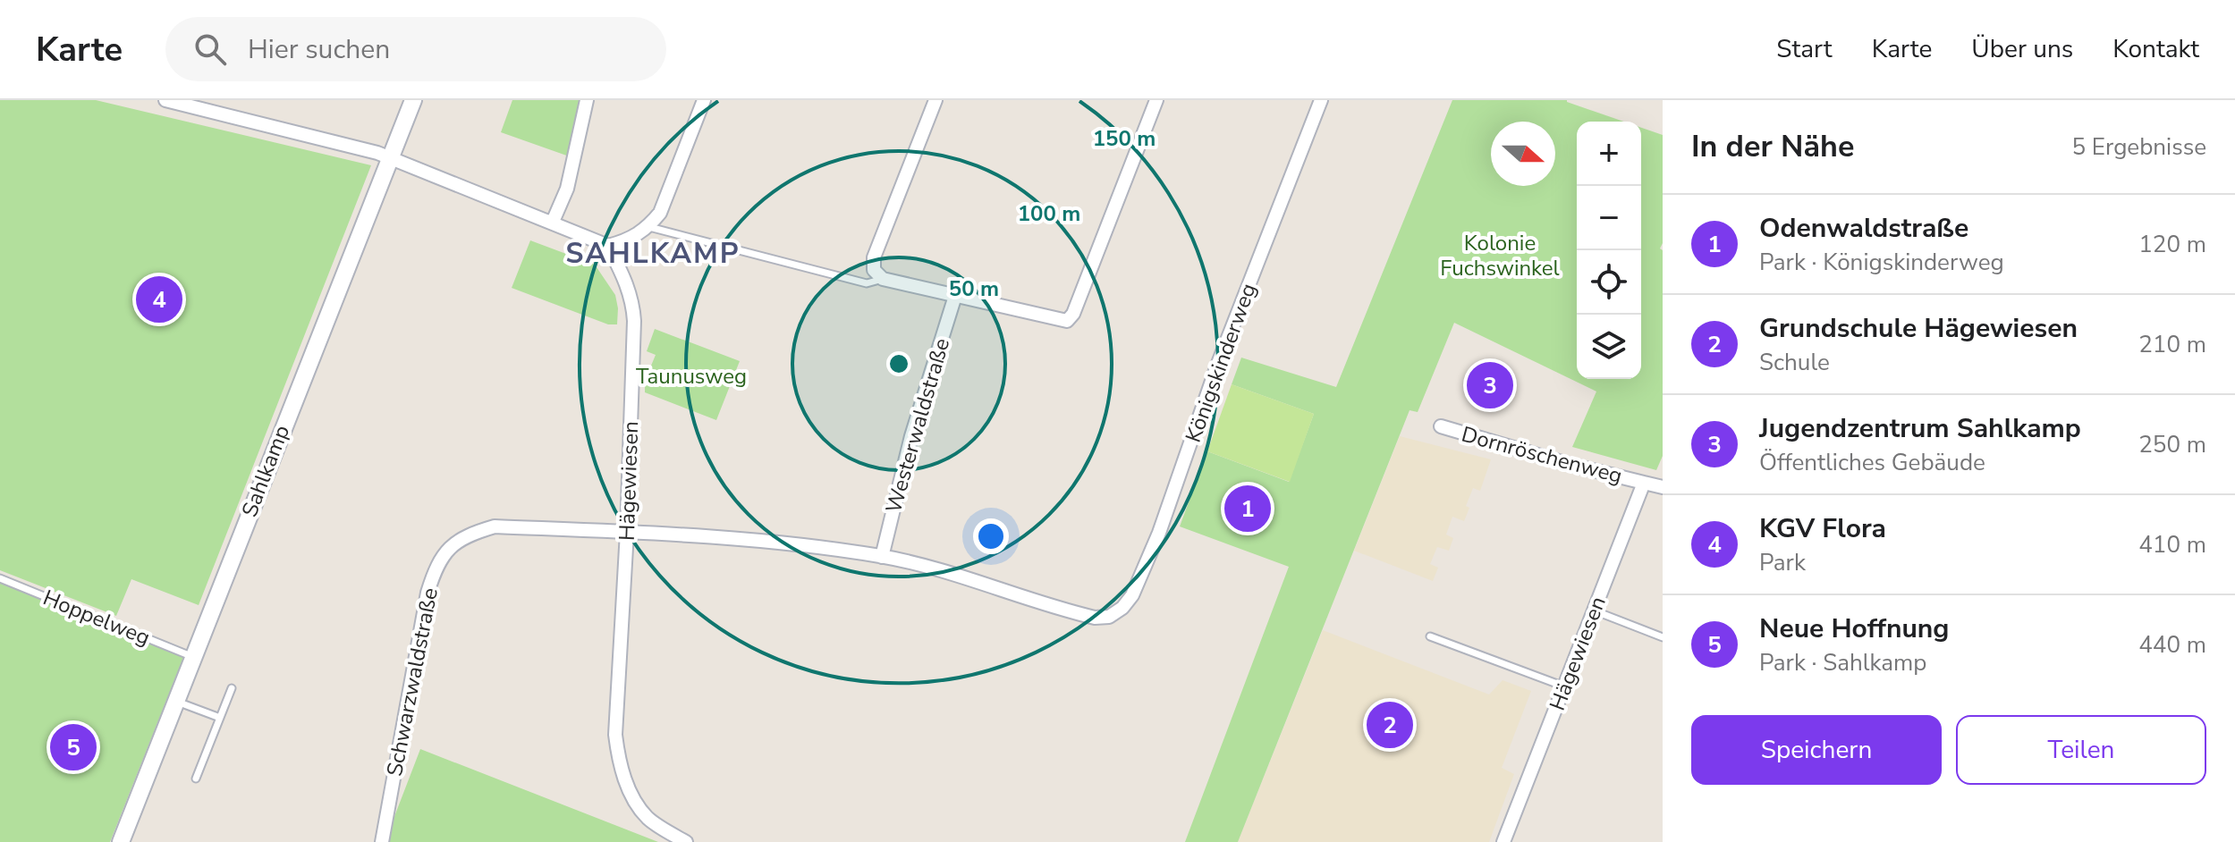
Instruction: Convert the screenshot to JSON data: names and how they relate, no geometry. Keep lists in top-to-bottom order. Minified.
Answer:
{"streets":{"street":["Königskinderweg","Westerwaldstraße","Dornröschenweg","Sahlkamp","Hägewiesen","Schwarzwaldstraße"],"lane":["Hoppelweg"]},"crossings":[["Königskinderweg","Westerwaldstraße"],["Dornröschenweg","Hägewiesen"],["Sahlkamp","Hoppelweg"],["Hägewiesen","Schwarzwaldstraße"]],"districts":["SAHLKAMP"],"parks":["Kolonie Fuchswinkel","Taunusweg"],"north":"right","page":{"header":"Karte","search":"Hier suchen","nav":["Start","Karte","Über uns","Kontakt"],"heading":["In der Nähe","5 Ergebnisse"],"map_buttons":["+","−"],"list":[{"mark":"1","name":"Odenwaldstraße","note":"Park · Königskinderweg","value":"120 m"},{"mark":"2","name":"Grundschule Hägewiesen","note":"Schule","value":"210 m"},{"mark":"3","name":"Jugendzentrum Sahlkamp","note":"Öffentliches Gebäude","value":"250 m"},{"mark":"4","name":"KGV Flora","note":"Park","value":"410 m"},{"mark":"5","name":"Neue Hoffnung","note":"Park · Sahlkamp","value":"440 m"}],"pins":["4","3","1","2","5"],"buttons":["Speichern","Teilen"]},"rings":["150 m","100 m","50 m"]}
